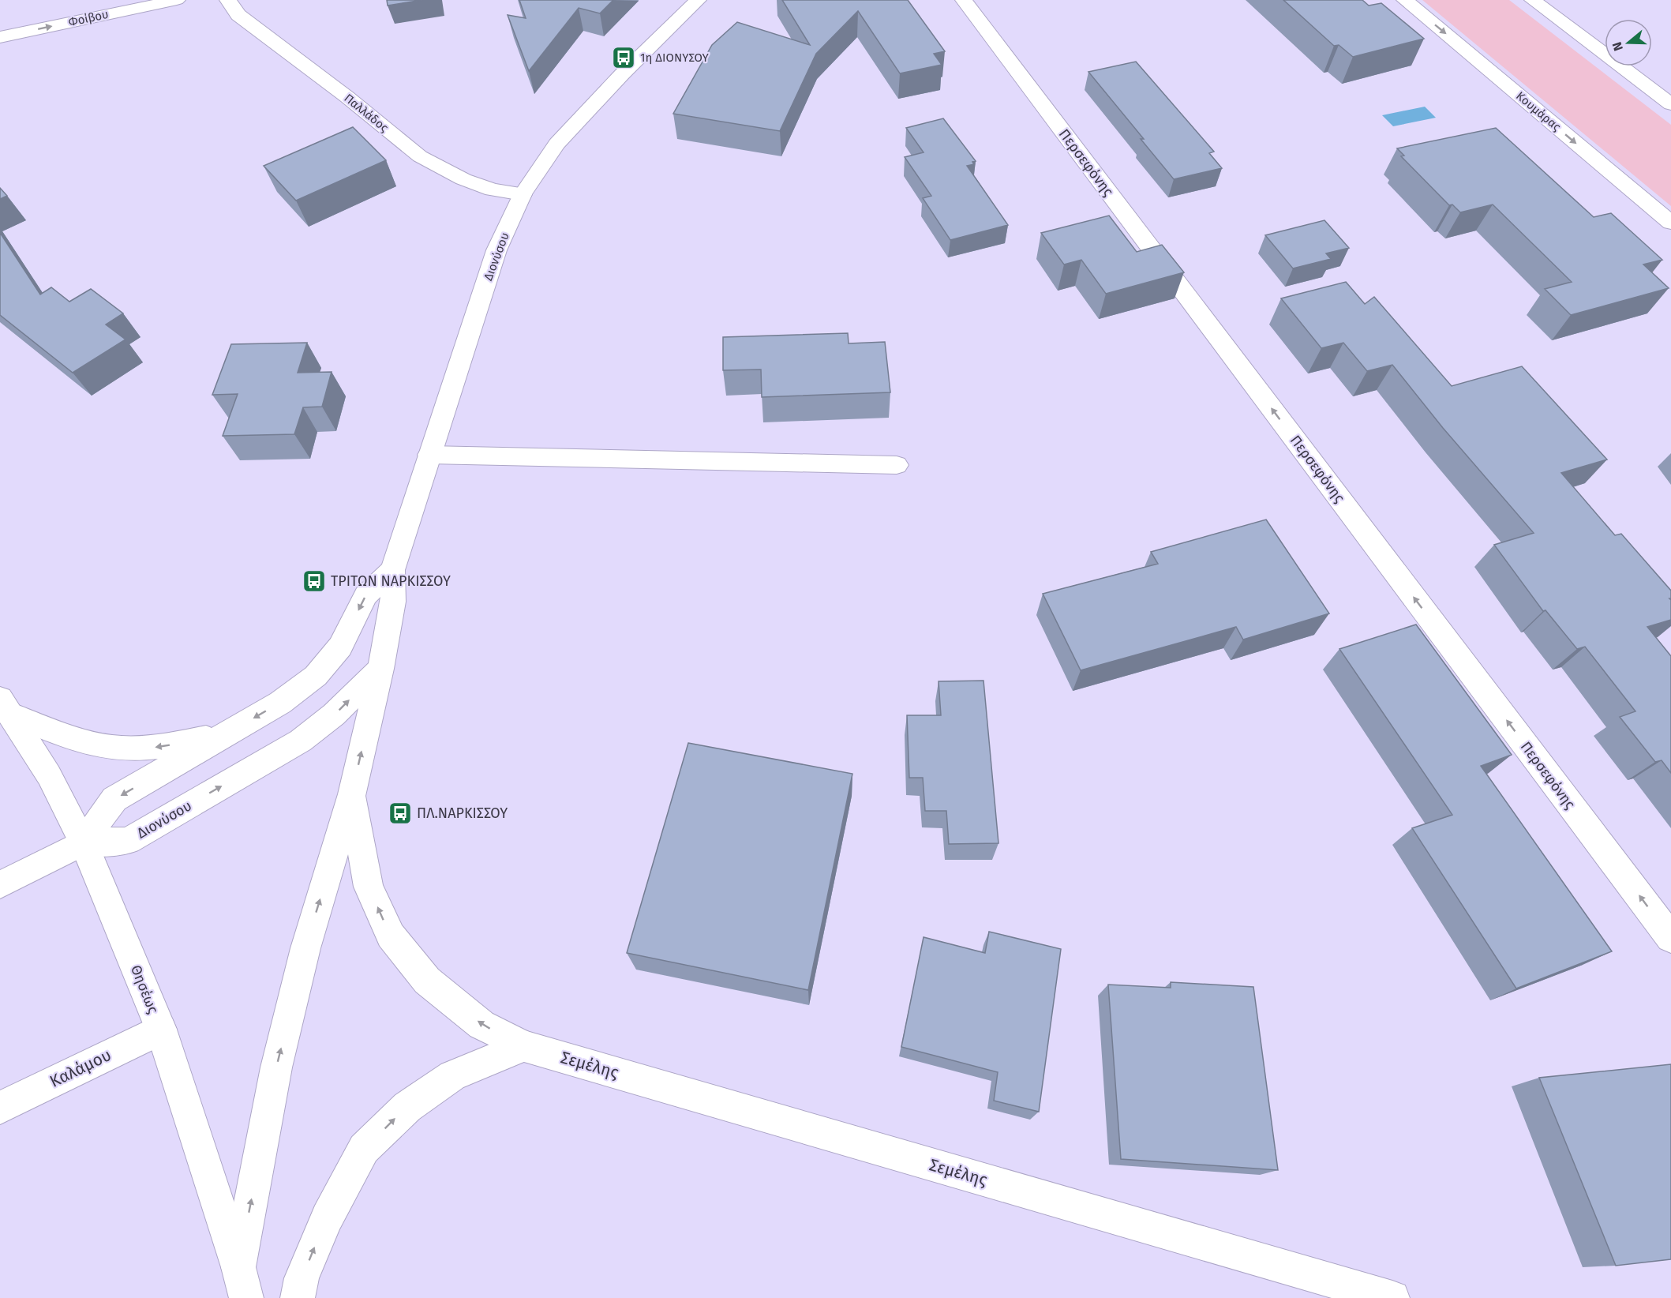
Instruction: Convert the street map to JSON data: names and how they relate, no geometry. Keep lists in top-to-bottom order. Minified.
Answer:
{"streets":{"street":["Φοίβου","Κουμάρας","Παλλάδος","Περσεφόνης","Διονύσου","Θησέως","Σεμέλης","Καλάμου"]},"crossings":[["Παλλάδος","Διονύσου"],["Διονύσου","Θησέως"],["Θησέως","Καλάμου"]],"one_way":["Φοίβου","Περσεφόνης"],"places":{"bus stop":["1η ΔΙΟΝΥΣΟΥ","ΤΡΙΤΩΝ ΝΑΡΚΙΣΣΟΥ","ΠΛ.ΝΑΡΚΙΣΣΟΥ"]},"north":"left"}
